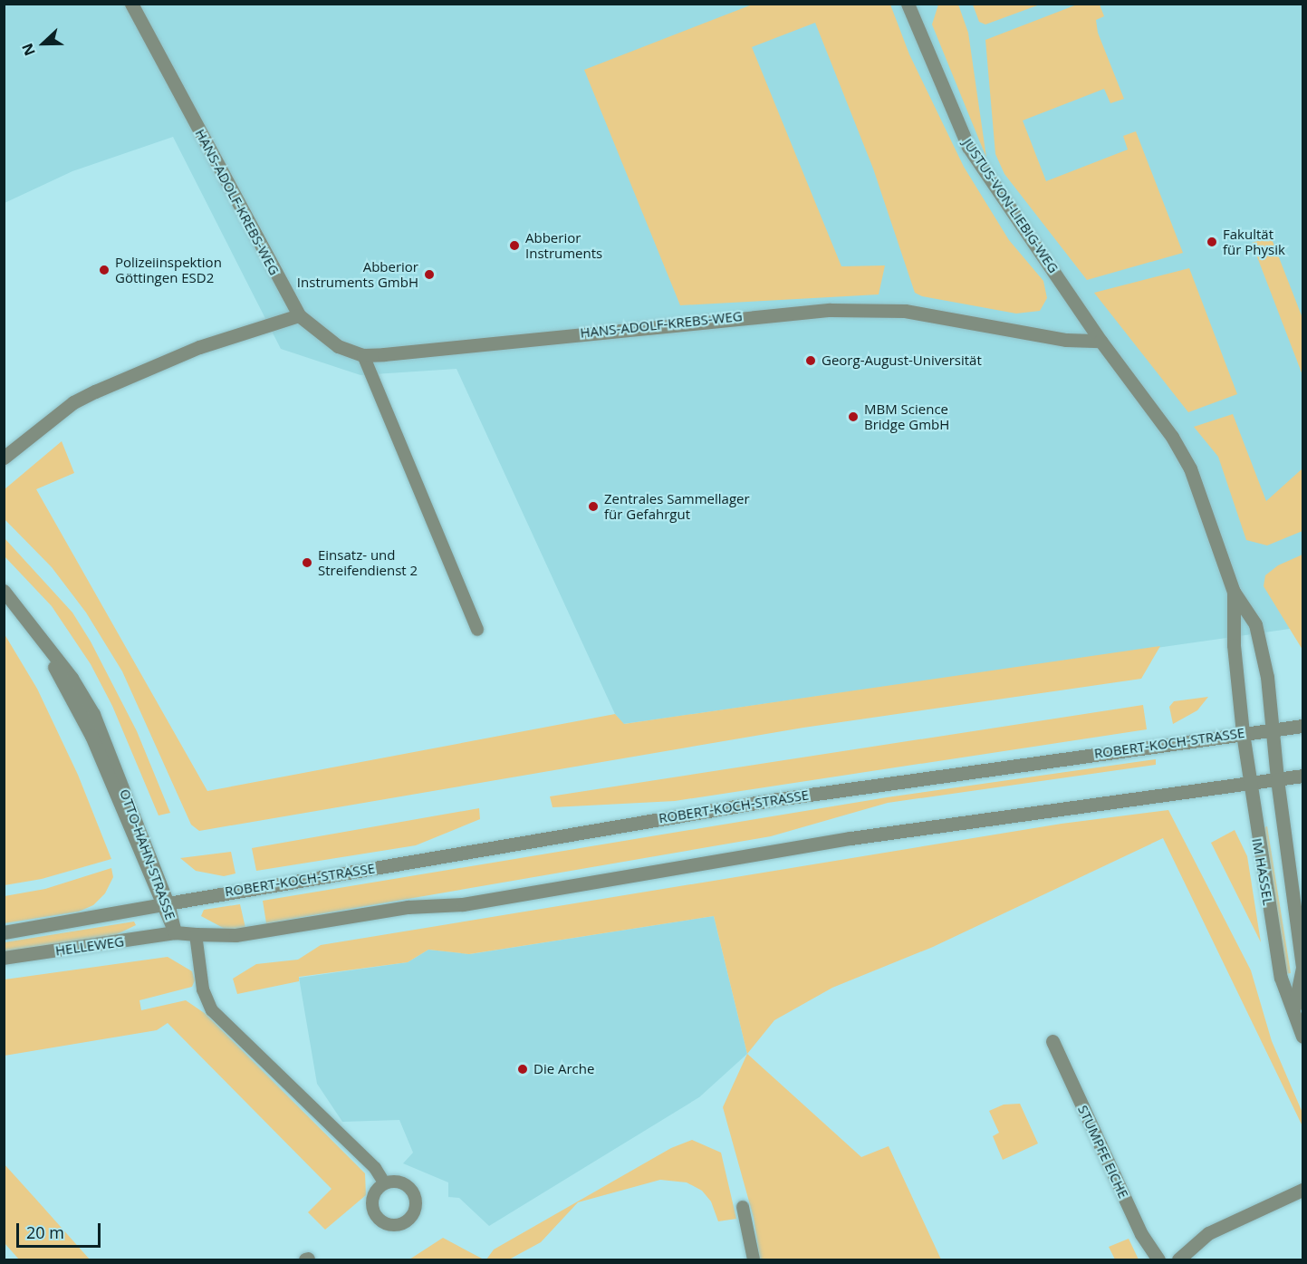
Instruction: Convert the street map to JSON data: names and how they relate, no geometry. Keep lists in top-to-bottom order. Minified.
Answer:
{"streets":{"street":["HANS-ADOLF-KREBS-WEG","JUSTUS-VON-LIEBIG-WEG","ROBERT-KOCH-STRASSE","OTTO-HAHN-STRASSE","IM HASSEL","HELLEWEG","STUMPFE EICHE"]},"crossings":[["HANS-ADOLF-KREBS-WEG","JUSTUS-VON-LIEBIG-WEG"],["ROBERT-KOCH-STRASSE","OTTO-HAHN-STRASSE"],["ROBERT-KOCH-STRASSE","IM HASSEL"],["ROBERT-KOCH-STRASSE","HELLEWEG"],["OTTO-HAHN-STRASSE","HELLEWEG"]],"places":["Fakultät für Physik","Abberior Instruments","Polizeiinspektion Göttingen ESD2","Abberior Instruments GmbH","Georg-August-Universität","MBM Science Bridge GmbH","Zentrales Sammellager für Gefahrgut","Einsatz- und Streifendienst 2","Die Arche"],"scale_bar":"20 m","north":"left"}
